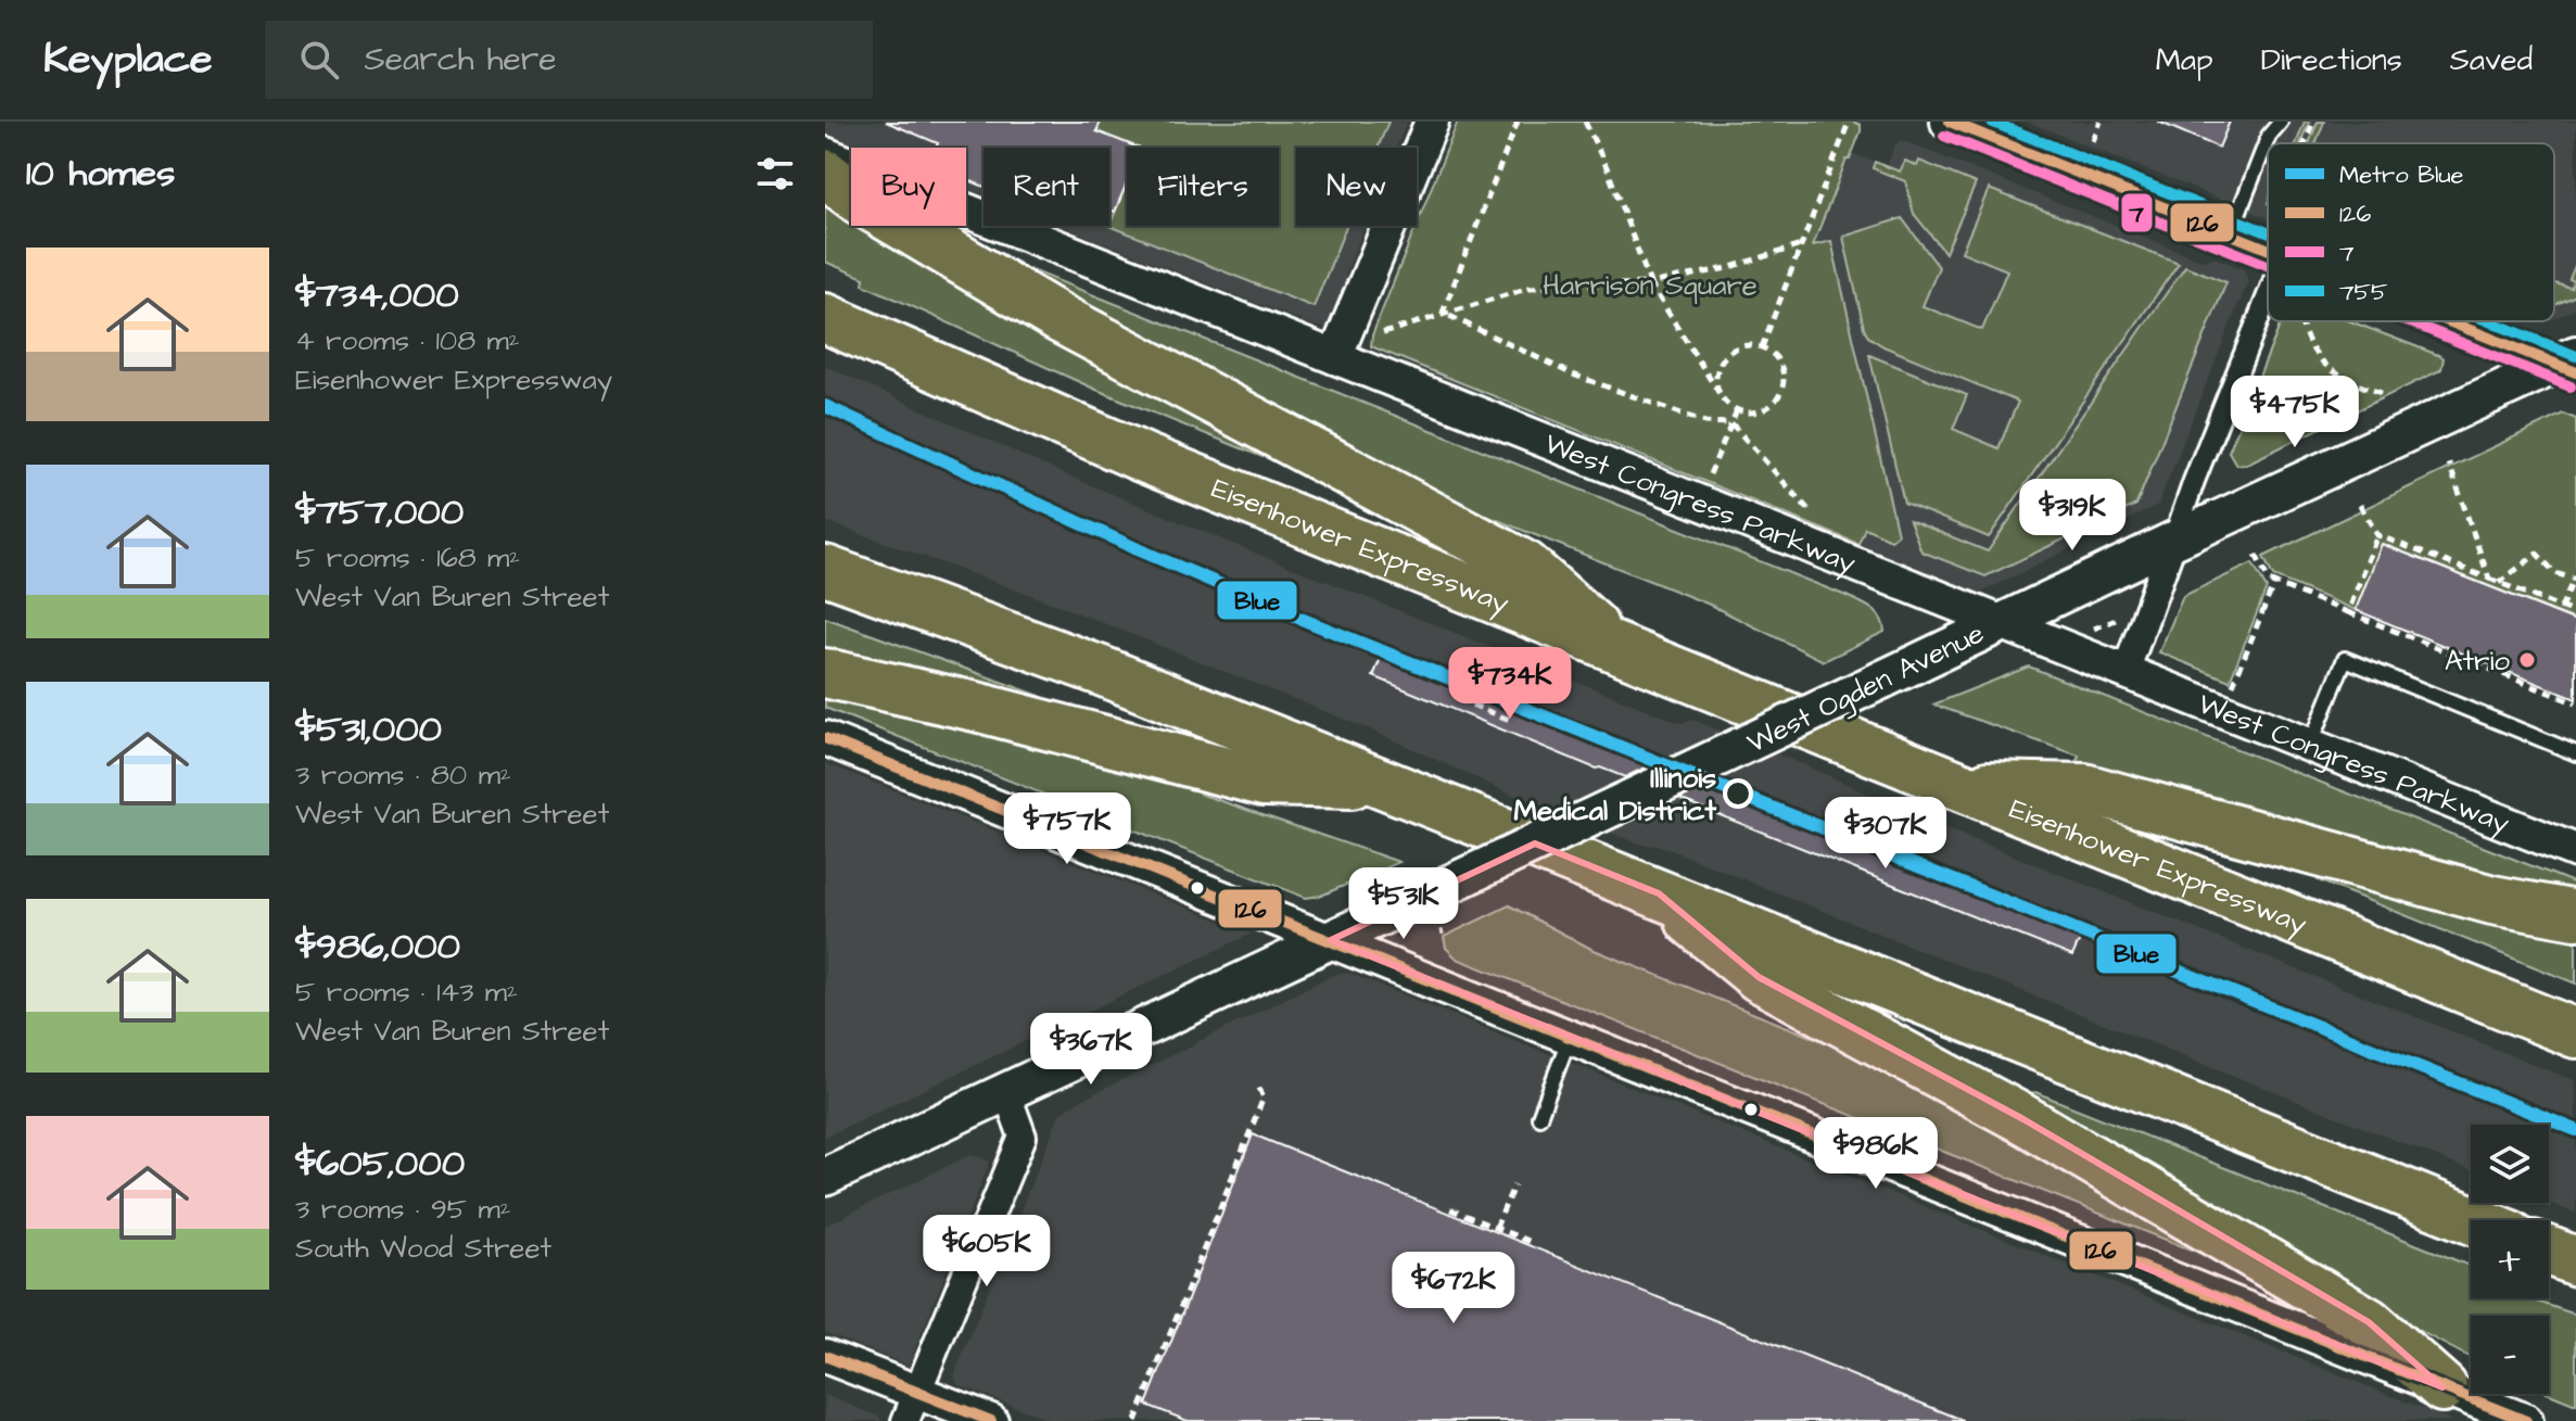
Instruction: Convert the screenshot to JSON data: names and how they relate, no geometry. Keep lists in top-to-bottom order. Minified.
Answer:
{"streets":{"highway":["Eisenhower Expressway"],"main road":["West Ogden Avenue"],"street":["West Congress Parkway"]},"crossings":[["West Congress Parkway","West Ogden Avenue"]],"parks":["Harrison Square"],"places":["Atrio","Illinois Medical District"],"lines":["transit line 126","transit line 755","transit line 7","metro line Blue"],"legend":["Metro Blue","126","7","755"],"page":{"header":"Keyplace","search":"Search here","nav":["Map","Directions","Saved"],"heading":"10 homes","chip":["Buy","Rent","Filters","New"],"list":[{"name":"$734,000","note":"4 rooms · 108 m² · Eisenhower Expressway"},{"name":"$757,000","note":"5 rooms · 168 m² · West Van Buren Street"},{"name":"$531,000","note":"3 rooms · 80 m² · West Van Buren Street"},{"name":"$986,000","note":"5 rooms · 143 m² · West Van Buren Street"},{"name":"$605,000","note":"3 rooms · 95 m² · South Wood Street"}],"price":["$475K","$319K","$734K","$757K","$307K","$531K","$367K","$986K","$605K","$672K"],"map_buttons":["+","−"]}}
